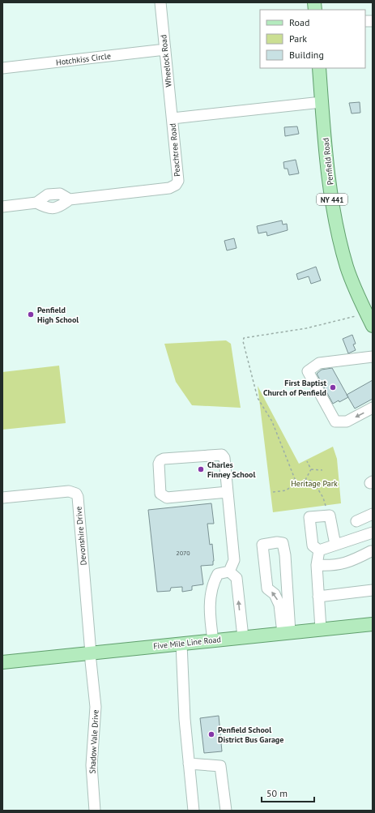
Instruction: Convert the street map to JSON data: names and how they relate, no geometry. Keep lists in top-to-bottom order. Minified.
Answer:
{"streets":{"main road":["Penfield Road","NY 441","Five Mile Line Road"],"street":["Hotchkiss Circle","Wheelock Road","Peachtree Road","Devonshire Drive","Shadow Vale Drive"]},"crossings":[["Hotchkiss Circle","Wheelock Road"],["Wheelock Road","Peachtree Road"],["Peachtree Road","Penfield Road"],["Devonshire Drive","Five Mile Line Road"],["Devonshire Drive","Shadow Vale Drive"],["Five Mile Line Road","Shadow Vale Drive"]],"parks":["Heritage Park"],"places":["Penfield High School","First Baptist Church of Penfield","Charles Finney School","Penfield School District Bus Garage"],"house_numbers":["2070"],"legend":["Road","Park","Building"],"scale_bar":"50 m"}
